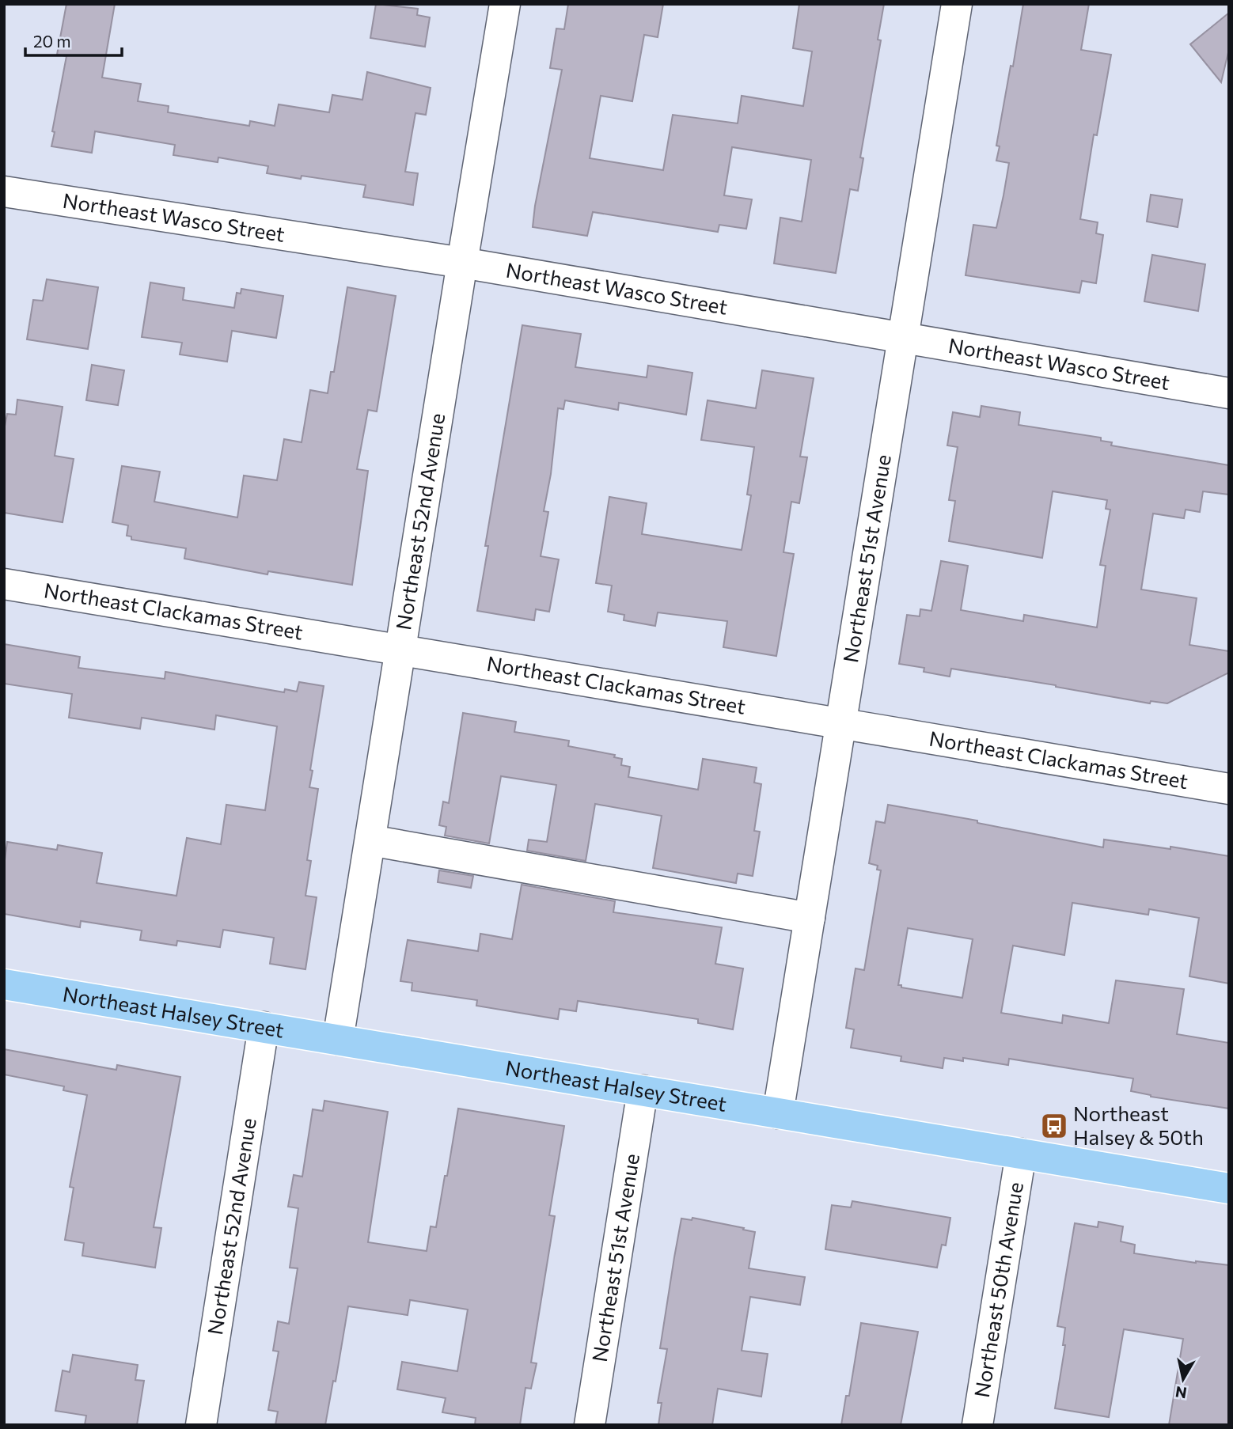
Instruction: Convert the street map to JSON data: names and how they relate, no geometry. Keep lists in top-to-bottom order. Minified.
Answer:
{"streets":{"main road":["Northeast Halsey Street"],"street":["Northeast Wasco Street","Northeast 52nd Avenue","Northeast 51st Avenue","Northeast Clackamas Street","Northeast 50th Avenue"]},"crossings":[["Northeast Wasco Street","Northeast 52nd Avenue"],["Northeast Wasco Street","Northeast 51st Avenue"],["Northeast 52nd Avenue","Northeast Clackamas Street"],["Northeast 52nd Avenue","Northeast Halsey Street"],["Northeast 51st Avenue","Northeast Clackamas Street"],["Northeast 51st Avenue","Northeast Halsey Street"],["Northeast Halsey Street","Northeast 50th Avenue"]],"places":{"bus stop":["Northeast Halsey & 50th"]},"scale_bar":"20 m","north":"bottom"}
